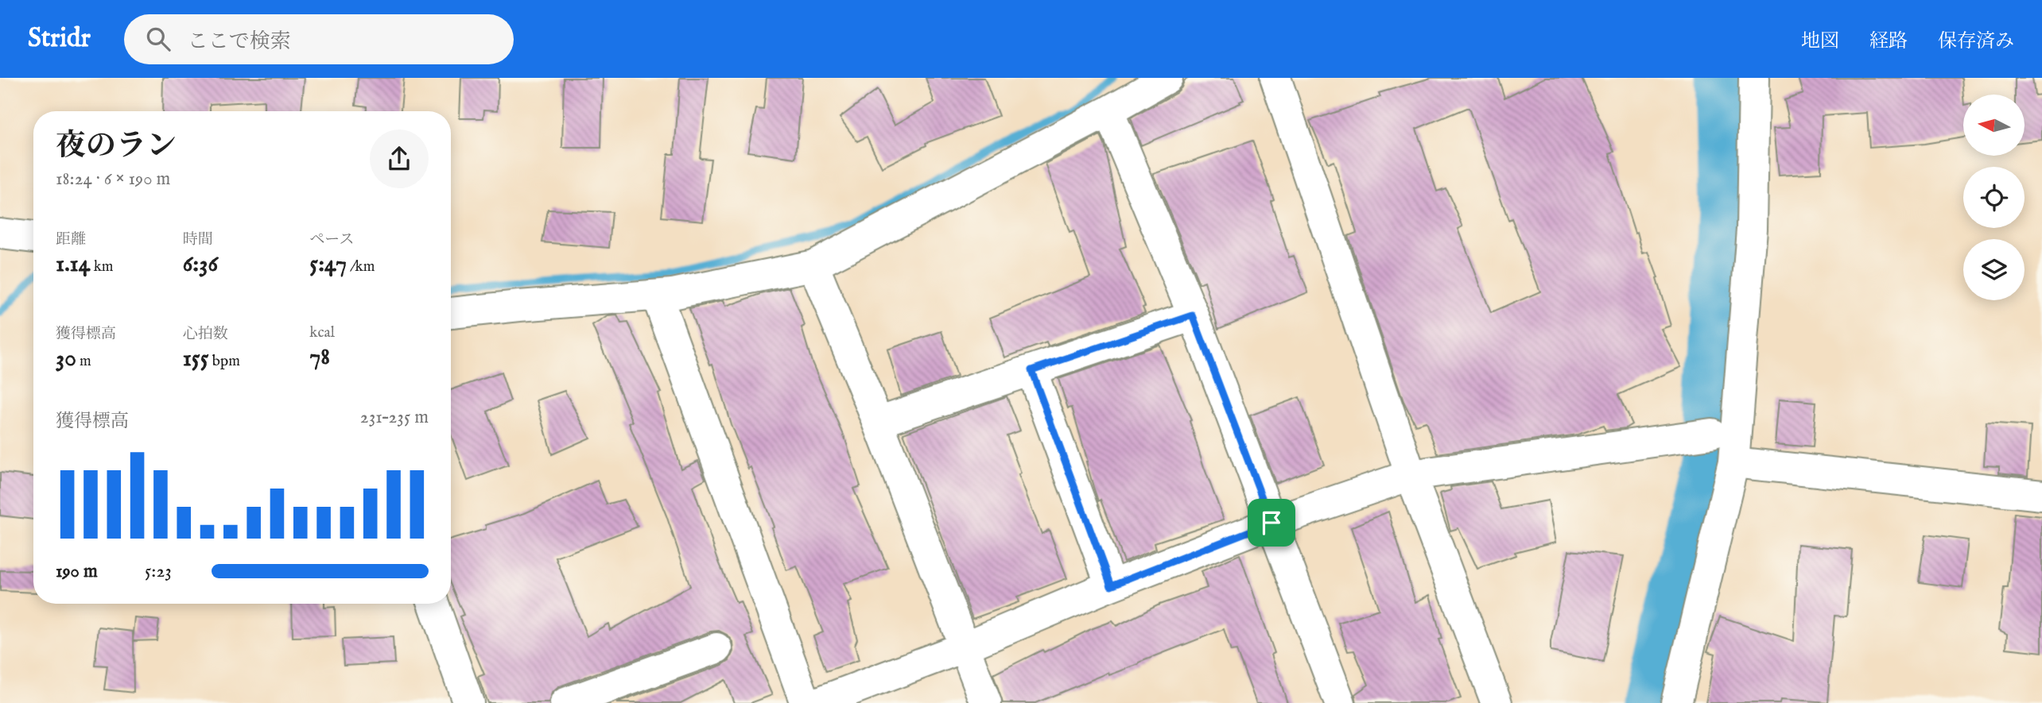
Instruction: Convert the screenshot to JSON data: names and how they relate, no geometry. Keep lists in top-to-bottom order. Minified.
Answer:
{"north":"left","page":{"header":"Stridr","search":"ここで検索","nav":["地図","経路","保存済み"],"heading":["夜のラン","18:24 · 6 × 190 m"],"stats":[["距離","1.14 km"],["時間","6:36"],["ペース","5:47 /km"],["獲得標高","30 m"],["心拍数","155 bpm"],["kcal","78"]],"chart":["獲得標高","231–235 m"],"list":[{"name":"190 m","note":"5:23"}]}}
